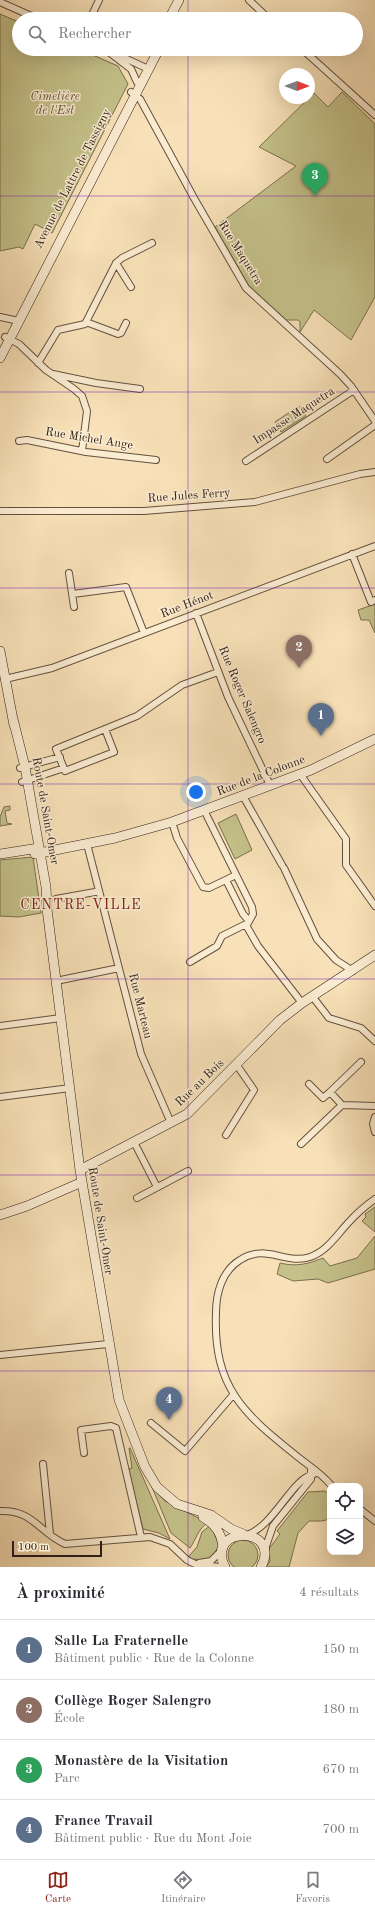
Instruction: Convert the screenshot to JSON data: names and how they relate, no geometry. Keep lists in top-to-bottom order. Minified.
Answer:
{"streets":{"main road":["Rue de la Colonne","Route de Saint-Omer","Rue au Bois"],"street":["Rue Maquetra","Impasse Maquetra","Rue Michel Ange","Rue Jules Ferry","Rue Hénot","Rue Roger Salengro","Rue Marteau"]},"crossings":[["Rue Maquetra","Impasse Maquetra"],["Rue Hénot","Rue Roger Salengro"],["Rue Hénot","Route de Saint-Omer"],["Rue Roger Salengro","Rue de la Colonne"],["Rue de la Colonne","Route de Saint-Omer"],["Rue de la Colonne","Rue Marteau"],["Route de Saint-Omer","Rue au Bois"],["Rue Marteau","Rue au Bois"]],"districts":["CENTRE-VILLE"],"parks":["Cimetière de l'Est"],"scale_bar":"100 m","north":"right","page":{"search":"Rechercher","pins":["3","2","1","4"],"scale":"100 m","heading":["À proximité","4 résultats"],"list":[{"mark":"1","name":"Salle La Fraternelle","note":"Bâtiment public · Rue de la Colonne","value":"150 m"},{"mark":"2","name":"Collège Roger Salengro","note":"École","value":"180 m"},{"mark":"3","name":"Monastère de la Visitation","note":"Parc","value":"670 m"},{"mark":"4","name":"France Travail","note":"Bâtiment public · Rue du Mont Joie","value":"700 m"}],"nav":["Carte","Itinéraire","Favoris"]}}
